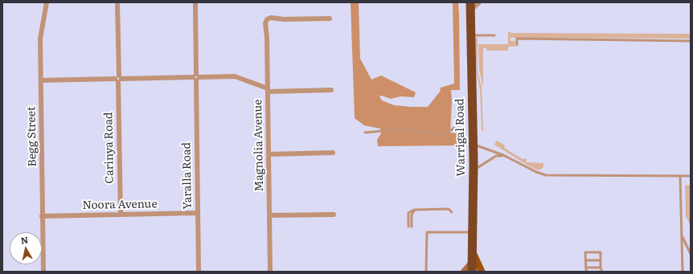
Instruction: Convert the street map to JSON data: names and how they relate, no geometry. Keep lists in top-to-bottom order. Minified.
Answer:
{"streets":{"highway":["Warrigal Road"],"street":["Begg Street","Magnolia Avenue","Carinya Road","Yaralla Road","Noora Avenue"]},"crossings":[["Begg Street","Noora Avenue"],["Carinya Road","Noora Avenue"],["Yaralla Road","Noora Avenue"]],"north":"top"}
